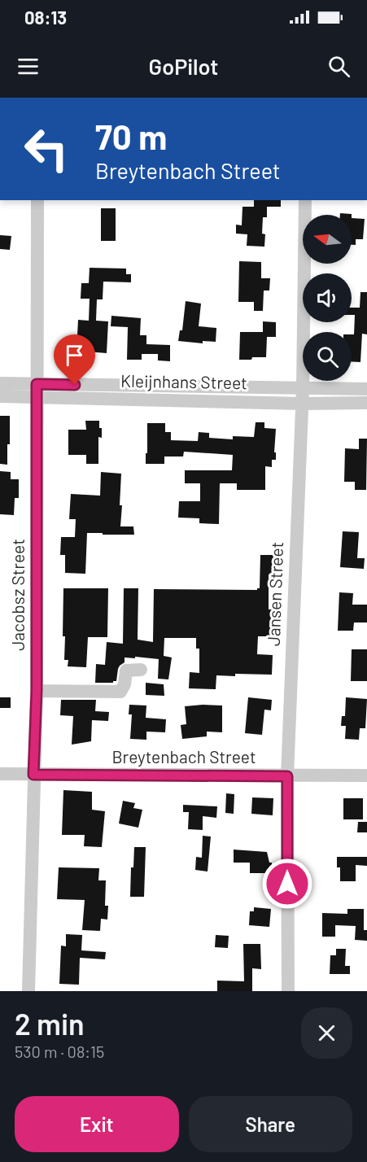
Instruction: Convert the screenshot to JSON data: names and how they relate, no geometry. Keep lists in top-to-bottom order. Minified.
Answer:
{"streets":{"street":["Kleijnhans Street","Jansen Street","Jacobsz Street","Breytenbach Street"]},"crossings":[["Kleijnhans Street","Jansen Street"],["Kleijnhans Street","Jacobsz Street"],["Jansen Street","Breytenbach Street"],["Jacobsz Street","Breytenbach Street"]],"north":"left","page":{"status":"08:13","header":"GoPilot","turn":["70 m","Breytenbach Street"],"heading":["2 min","530 m · 08:15"],"buttons":["Exit","Share"]}}
